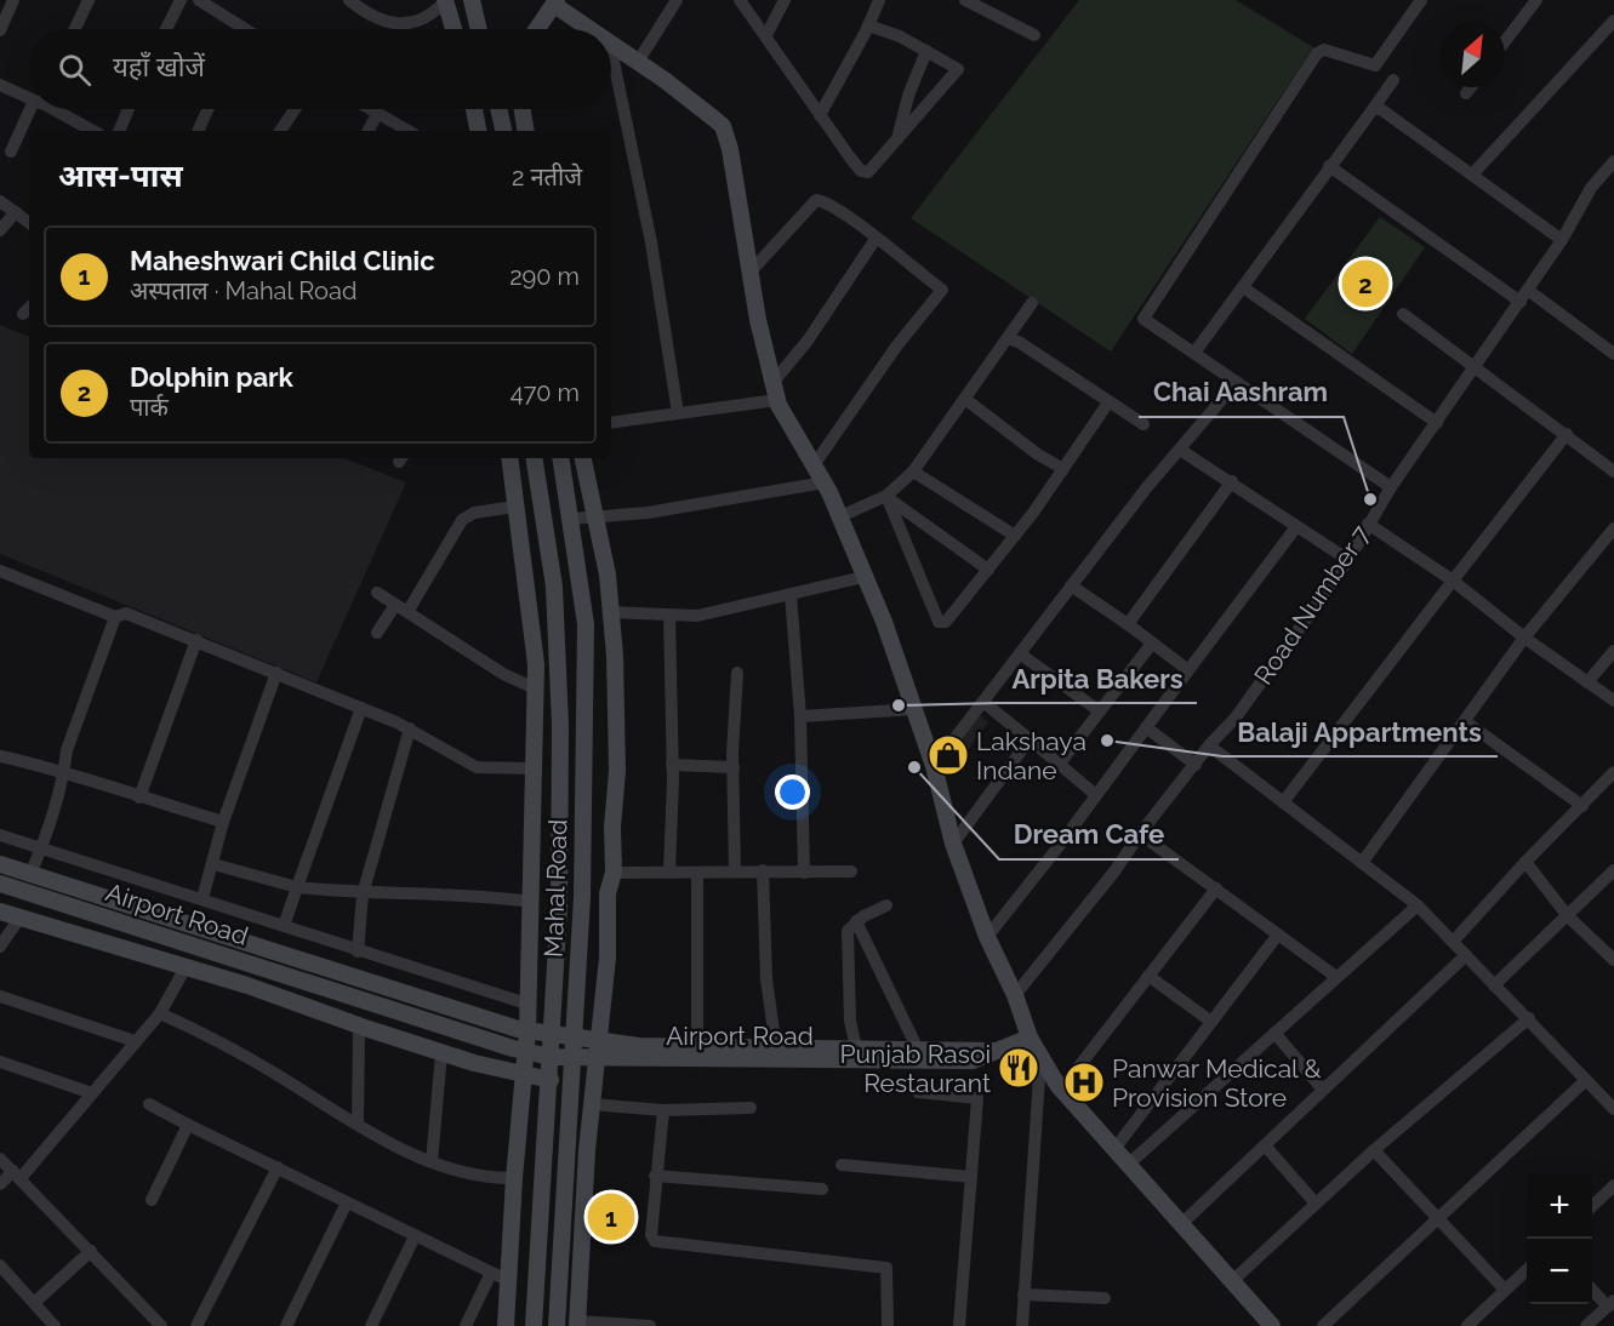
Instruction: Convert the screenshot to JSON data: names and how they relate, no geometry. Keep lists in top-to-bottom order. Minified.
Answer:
{"streets":{"street":["Road Number 7","Mahal Road","Airport Road"]},"crossings":[["Mahal Road","Airport Road"]],"places":{"other":["Chai Aashram","Arpita Bakers","Balaji Appartments","Dream Cafe"],"shop":["Lakshaya Indane"],"restaurant":["Punjab Rasoi Restaurant"],"hospital":["Panwar Medical & Provision Store"]},"north":"top right","page":{"search":"यहाँ खोजें","heading":["आस-पास","2 नतीजे"],"list":[{"mark":"1","name":"Maheshwari Child Clinic","note":"अस्पताल · Mahal Road","value":"290 m"},{"mark":"2","name":"Dolphin park","note":"पार्क","value":"470 m"}],"pins":["2","1"],"map_buttons":["+","−"]}}
